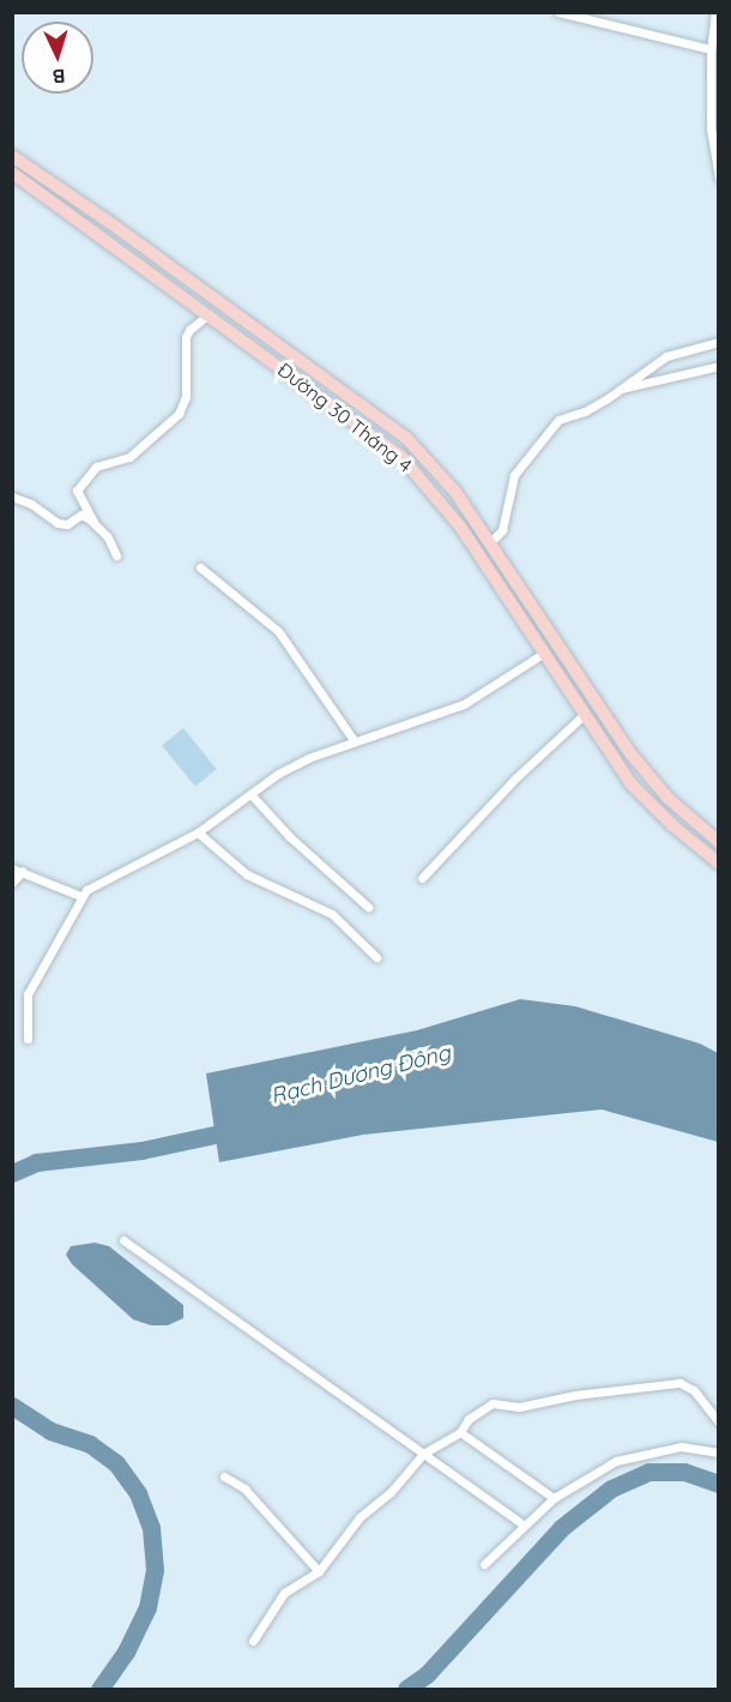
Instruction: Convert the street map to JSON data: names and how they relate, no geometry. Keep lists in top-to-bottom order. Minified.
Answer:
{"streets":{"main road":["Đường 30 Tháng 4"]},"water":["Rạch Dương Đông"],"north":"bottom"}
